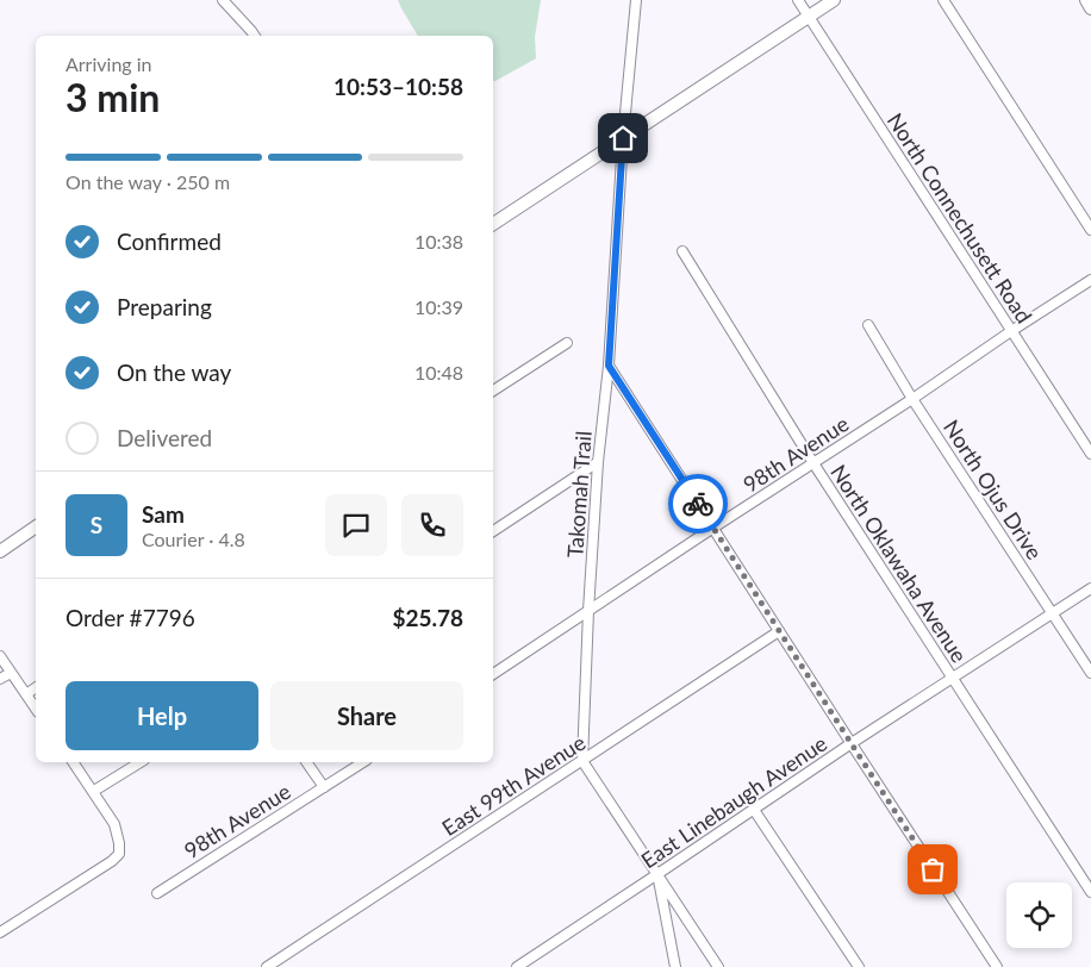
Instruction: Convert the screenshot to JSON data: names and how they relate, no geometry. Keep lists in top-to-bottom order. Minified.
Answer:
{"streets":{"street":["North Connechusett Road","98th Avenue","North Ojus Drive","Takomah Trail","North Oklawaha Avenue","East 99th Avenue","East Linebaugh Avenue"]},"crossings":[["North Connechusett Road","98th Avenue"],["98th Avenue","North Ojus Drive"],["98th Avenue","Takomah Trail"],["98th Avenue","North Oklawaha Avenue"],["North Ojus Drive","East Linebaugh Avenue"],["Takomah Trail","East 99th Avenue"],["North Oklawaha Avenue","East Linebaugh Avenue"]],"page":{"heading":["3 min","Arriving in","10:53–10:58"],"panel":["Sam","Courier · 4.8","Order #7796","$25.78"],"bar":"On the way · 250 m","list":[["Confirmed","10:38"],["Preparing","10:39"],["On the way","10:48"],"Delivered"],"round":"S","buttons":["Help","Share"]}}
